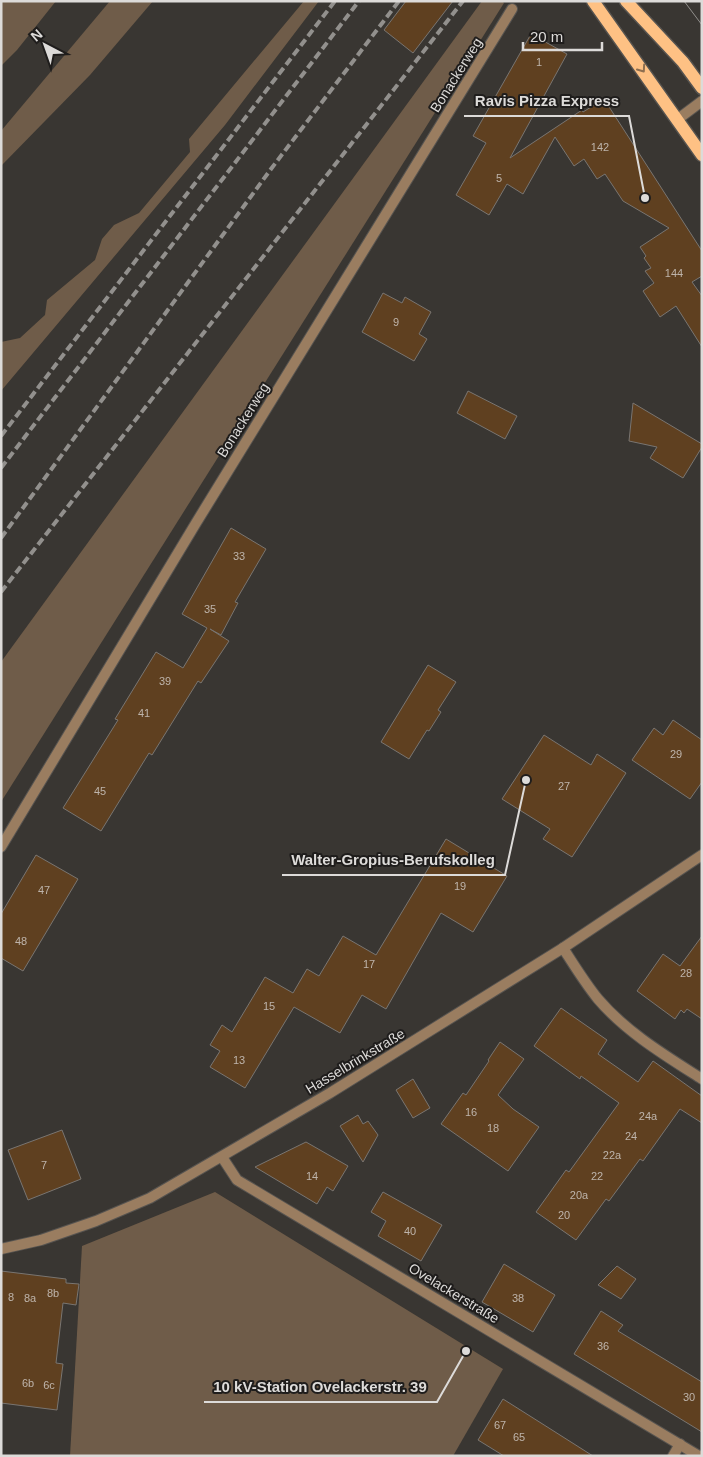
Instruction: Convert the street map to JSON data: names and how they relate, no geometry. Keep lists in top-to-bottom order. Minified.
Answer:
{"streets":{"street":["Bonackerweg","Hasselbrinkstraße","Ovelackerstraße"]},"crossings":[["Hasselbrinkstraße","Ovelackerstraße"]],"places":["Ravis Pizza Express","Walter-Gropius-Berufskolleg","10 kV-Station Ovelackerstr. 39"],"house_numbers":["1","142","5","144","9","33","35","39","41","29","27","45","19","47","48","17","28","15","13","16","24a","18","24","22a","7","14","22","20a","20","40","8b","8","8a","38","36","6b","6c","30","67","65"],"scale_bar":"20 m","north":"top left"}
